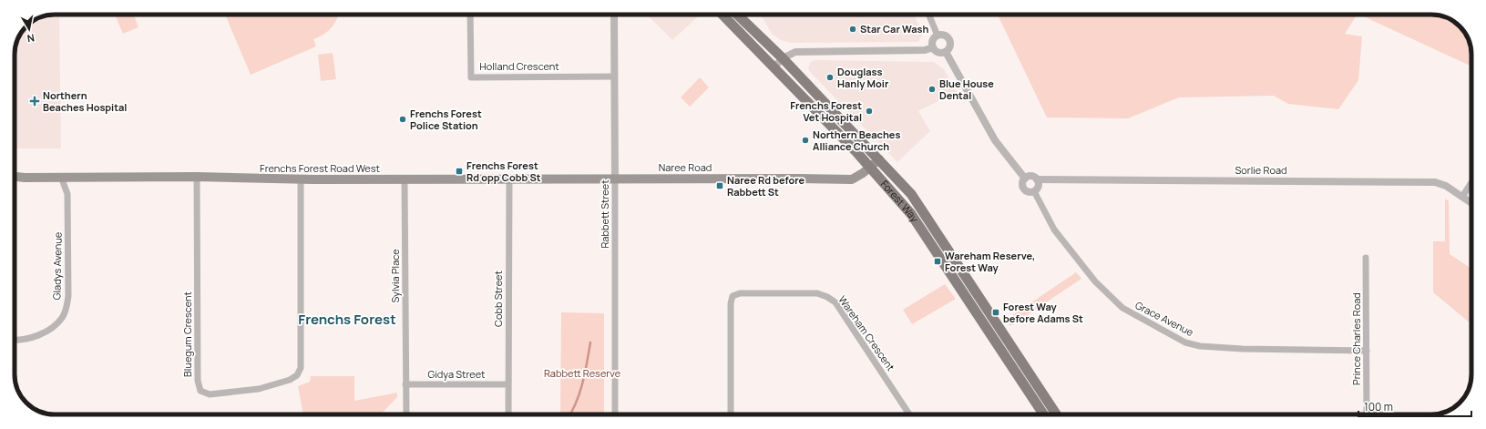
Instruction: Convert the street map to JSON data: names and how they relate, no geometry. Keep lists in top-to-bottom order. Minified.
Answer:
{"streets":{"main road":["Naree Road","Frenchs Forest Road West","Forest Way"],"street":["Holland Crescent","Sorlie Road","Rabbett Street","Gladys Avenue","Sylvia Place","Cobb Street","Grace Avenue","Wareham Crescent","Bluegum Crescent","Prince Charles Road","Gidya Street"]},"crossings":[["Holland Crescent","Rabbett Street"],["Naree Road","Frenchs Forest Road West"],["Naree Road","Forest Way"],["Naree Road","Rabbett Street"],["Frenchs Forest Road West","Rabbett Street"],["Frenchs Forest Road West","Gladys Avenue"],["Frenchs Forest Road West","Sylvia Place"],["Frenchs Forest Road West","Cobb Street"],["Frenchs Forest Road West","Bluegum Crescent"],["Sorlie Road","Grace Avenue"],["Sylvia Place","Gidya Street"],["Cobb Street","Gidya Street"],["Grace Avenue","Prince Charles Road"]],"districts":["Frenchs Forest"],"parks":["Rabbett Reserve"],"places":{"other":["Star Car Wash","Douglass Hanly Moir","Blue House Dental","Frenchs Forest Vet Hospital","Frenchs Forest Police Station","Northern Beaches Alliance Church"],"health":["Northern Beaches Hospital"],"transit":["Frenchs Forest Rd opp Cobb St","Naree Rd before Rabbett St","Wareham Reserve, Forest Way","Forest Way before Adams St"]},"scale_bar":"100 m","north":"bottom"}
